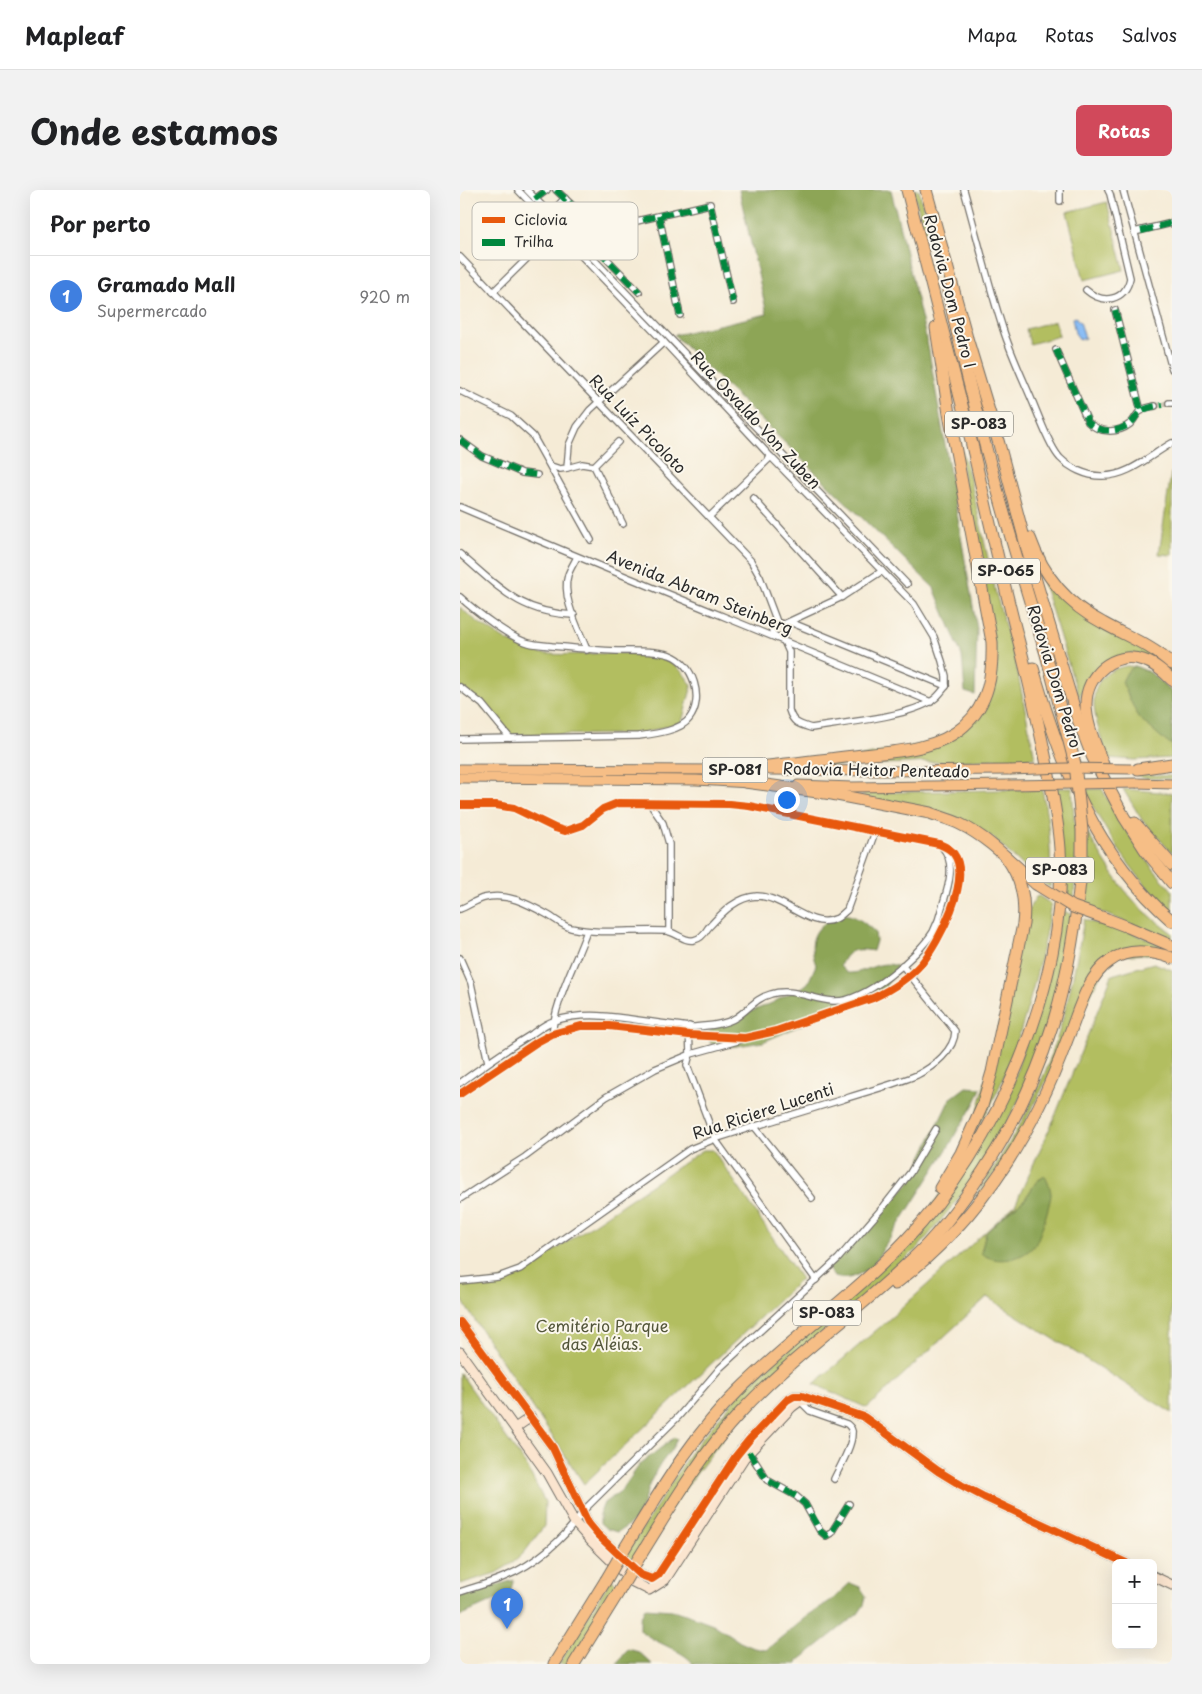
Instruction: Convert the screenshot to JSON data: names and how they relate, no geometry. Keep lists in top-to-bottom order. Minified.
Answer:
{"streets":{"highway":["Rodovia Dom Pedro I","SP-083","SP-065"],"main road":["SP-081","Rodovia Heitor Penteado"],"street":["Rua Osvaldo Von Zuben","Rua Luíz Picoloto","Avenida Abram Steinberg","Rua Riciere Lucenti"]},"crossings":[["Rodovia Dom Pedro I","SP-083"],["Rua Luíz Picoloto","Avenida Abram Steinberg"]],"parks":["Cemitério Parque das Aléias."],"legend":["Ciclovia","Trilha"],"page":{"header":"Mapleaf","nav":["Mapa","Rotas","Salvos"],"title":"Onde estamos","buttons":"Rotas","heading":"Por perto","list":[{"mark":"1","name":"Gramado Mall","note":"Supermercado","value":"920 m"}],"map_buttons":["+","−"],"pins":"1"}}
